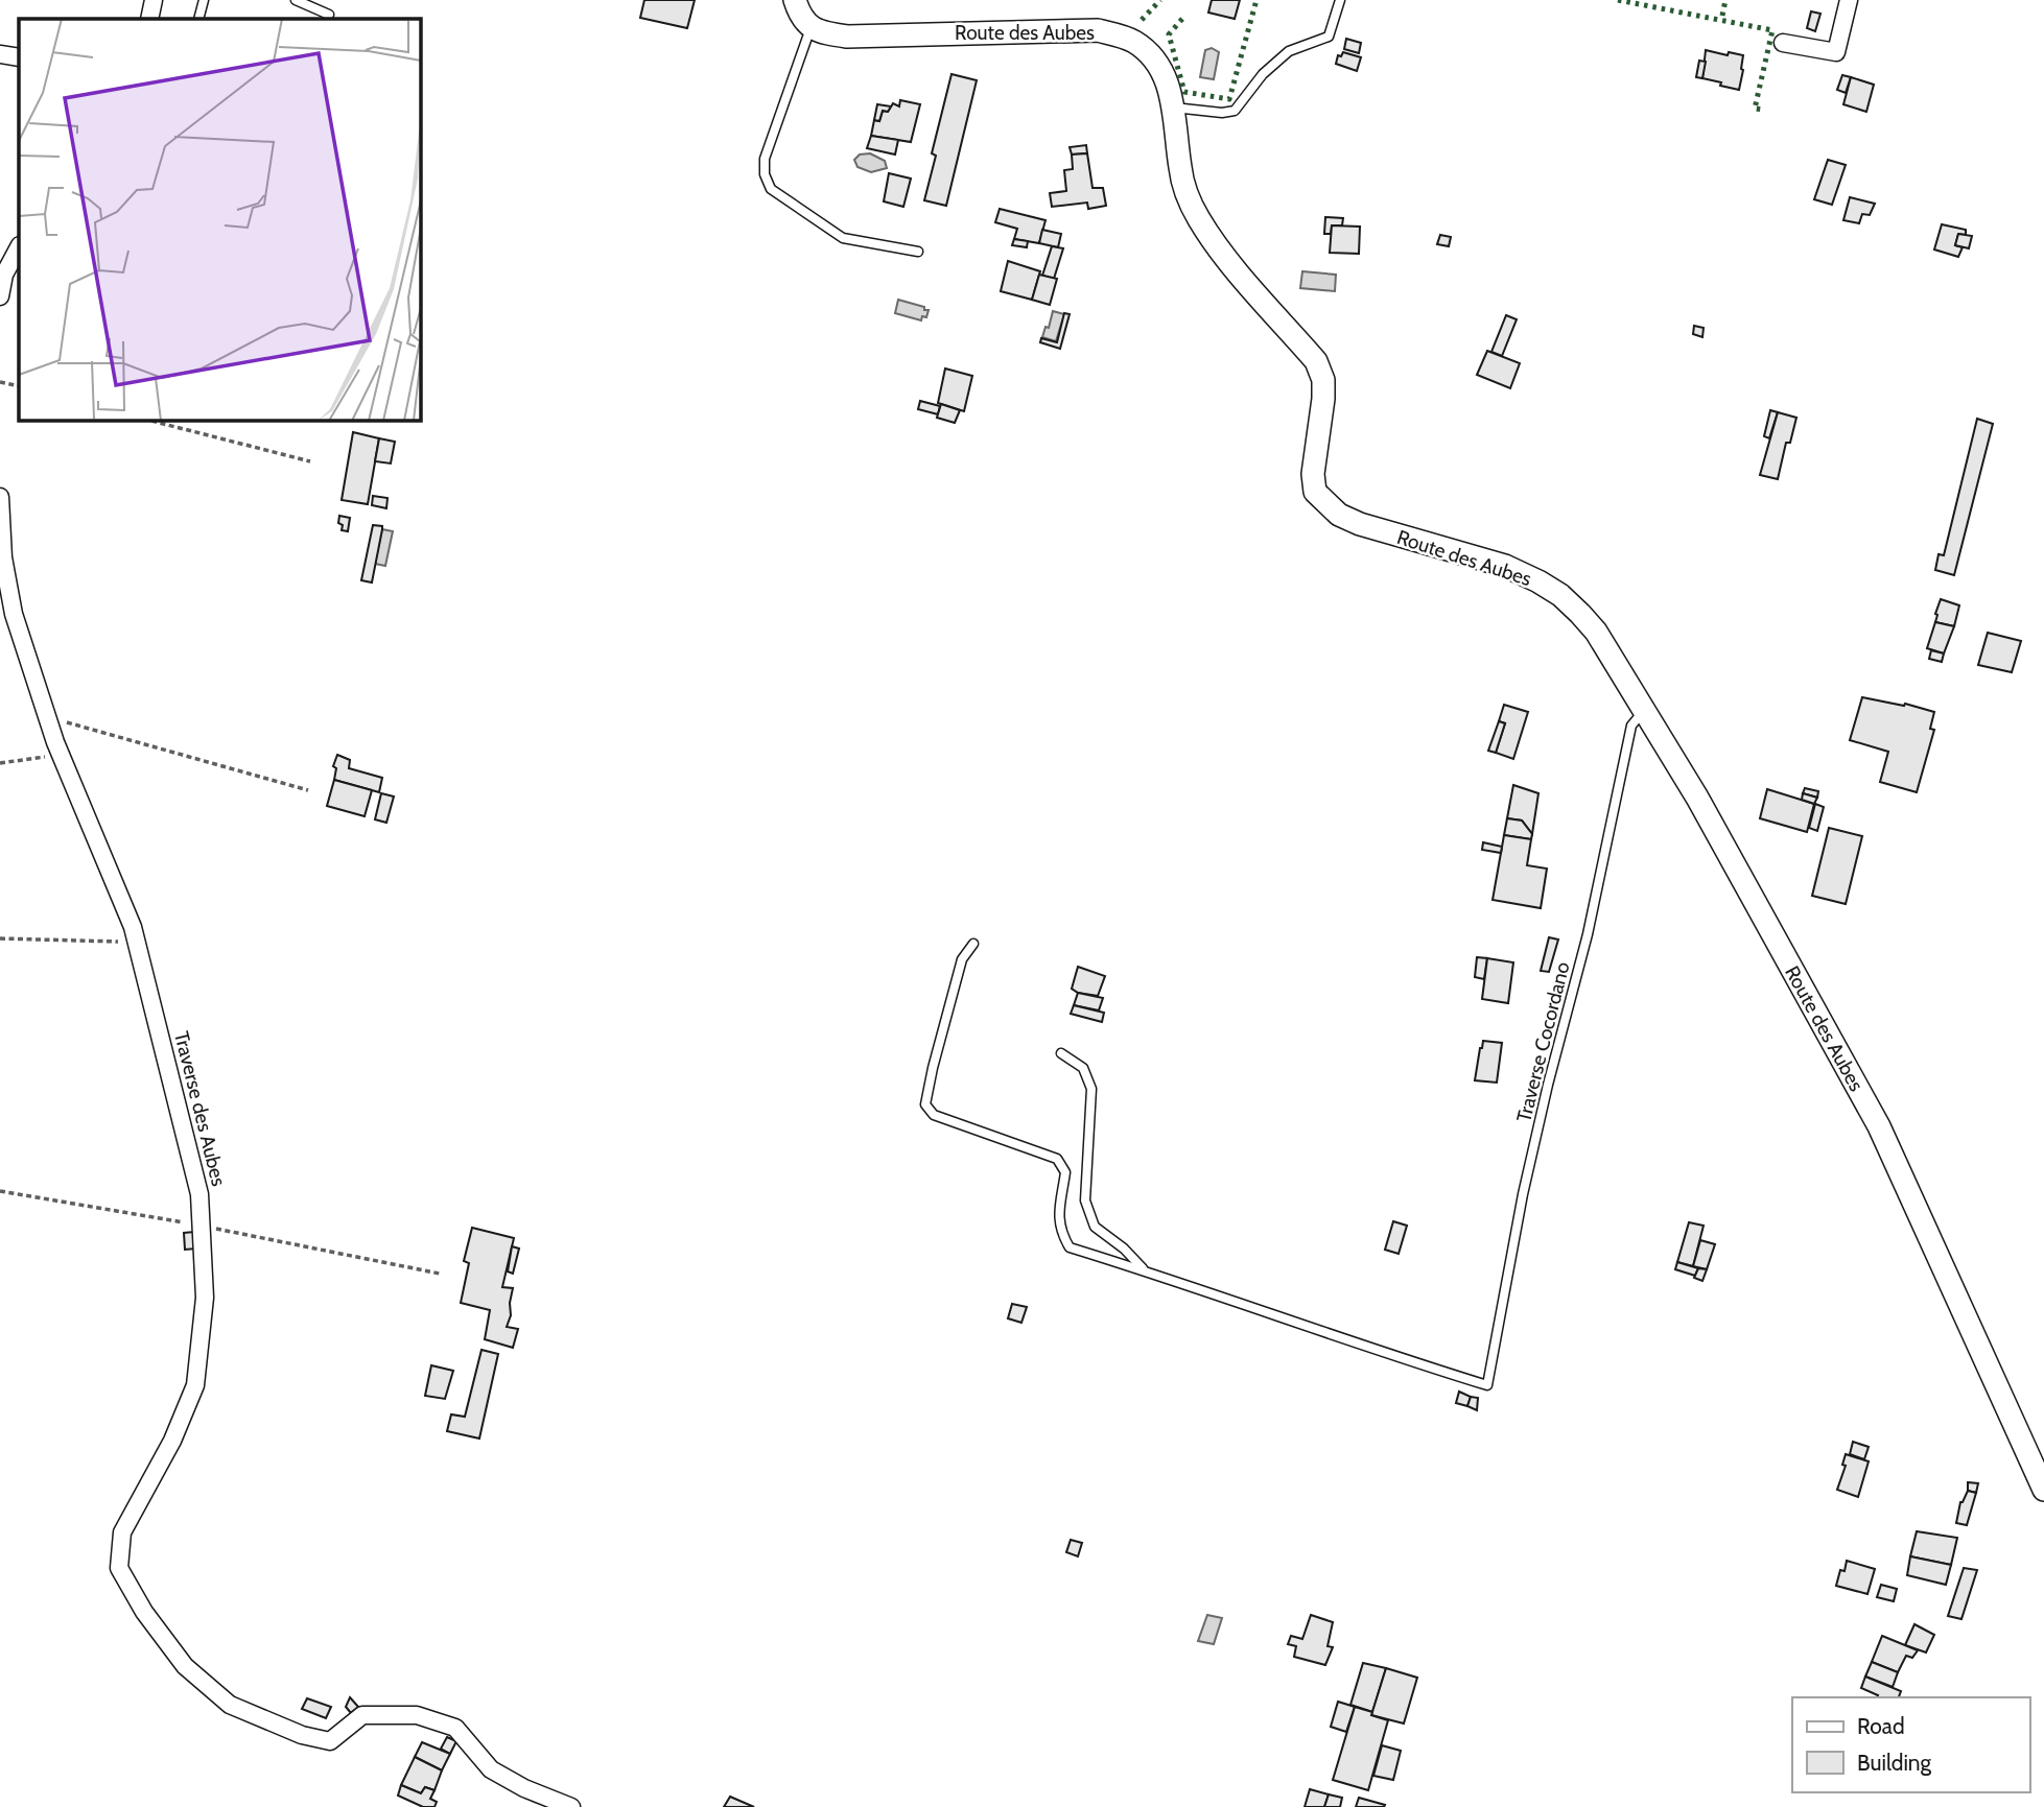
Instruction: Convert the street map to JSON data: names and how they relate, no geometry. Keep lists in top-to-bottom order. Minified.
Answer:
{"streets":{"street":["Route des Aubes","Traverse des Aubes"],"lane":["Traverse Cocordano"]},"crossings":[["Route des Aubes","Traverse Cocordano"]],"legend":["Road","Building"]}
